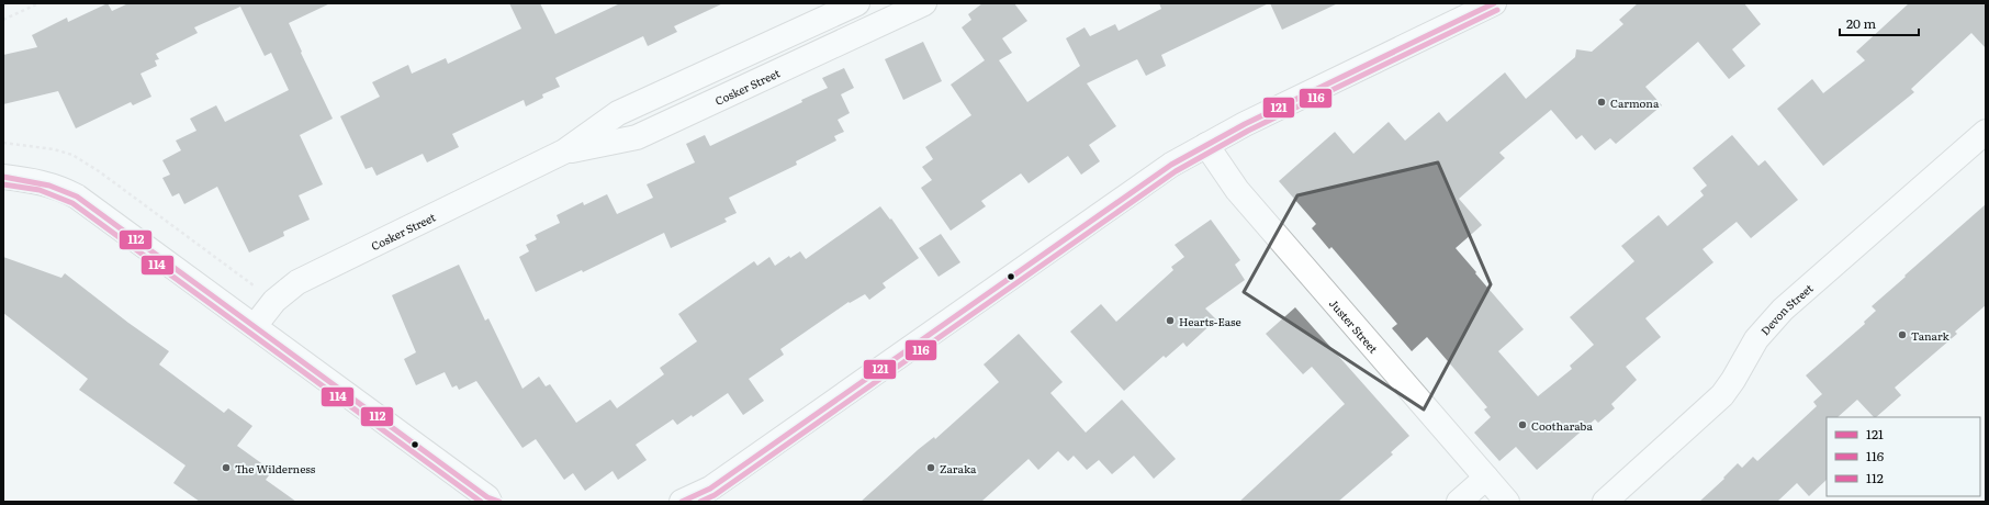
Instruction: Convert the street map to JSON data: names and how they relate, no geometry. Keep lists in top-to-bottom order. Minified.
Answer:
{"streets":{"street":["Cosker Street","Devon Street","Juster Street"]},"places":["Carmona","Hearts-Ease","Tanark","Cootharaba","The Wilderness","Zaraka"],"lines":["transit line 121","transit line 116","transit line 112","transit line 114"],"legend":["121","116","112"],"scale_bar":"20 m"}
